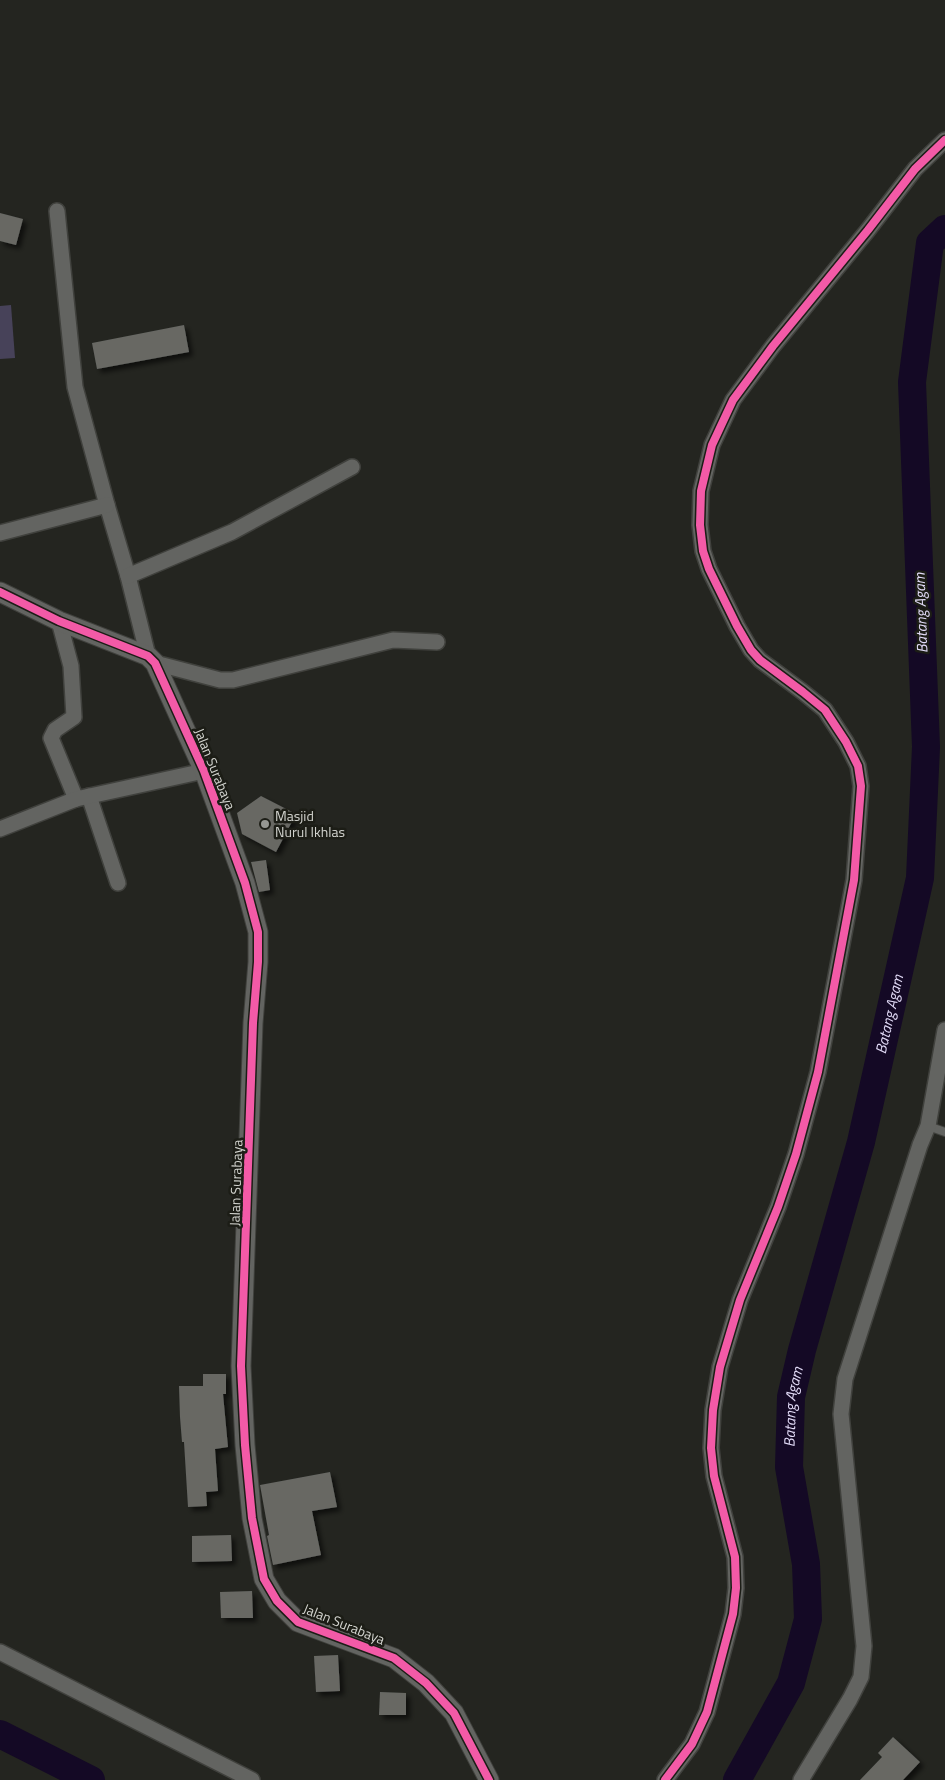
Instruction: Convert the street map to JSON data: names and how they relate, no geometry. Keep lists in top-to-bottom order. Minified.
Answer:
{"streets":{"street":["Jalan Surabaya"]},"water":["Batang Agam"],"places":["Masjid Nurul Ikhlas"]}
